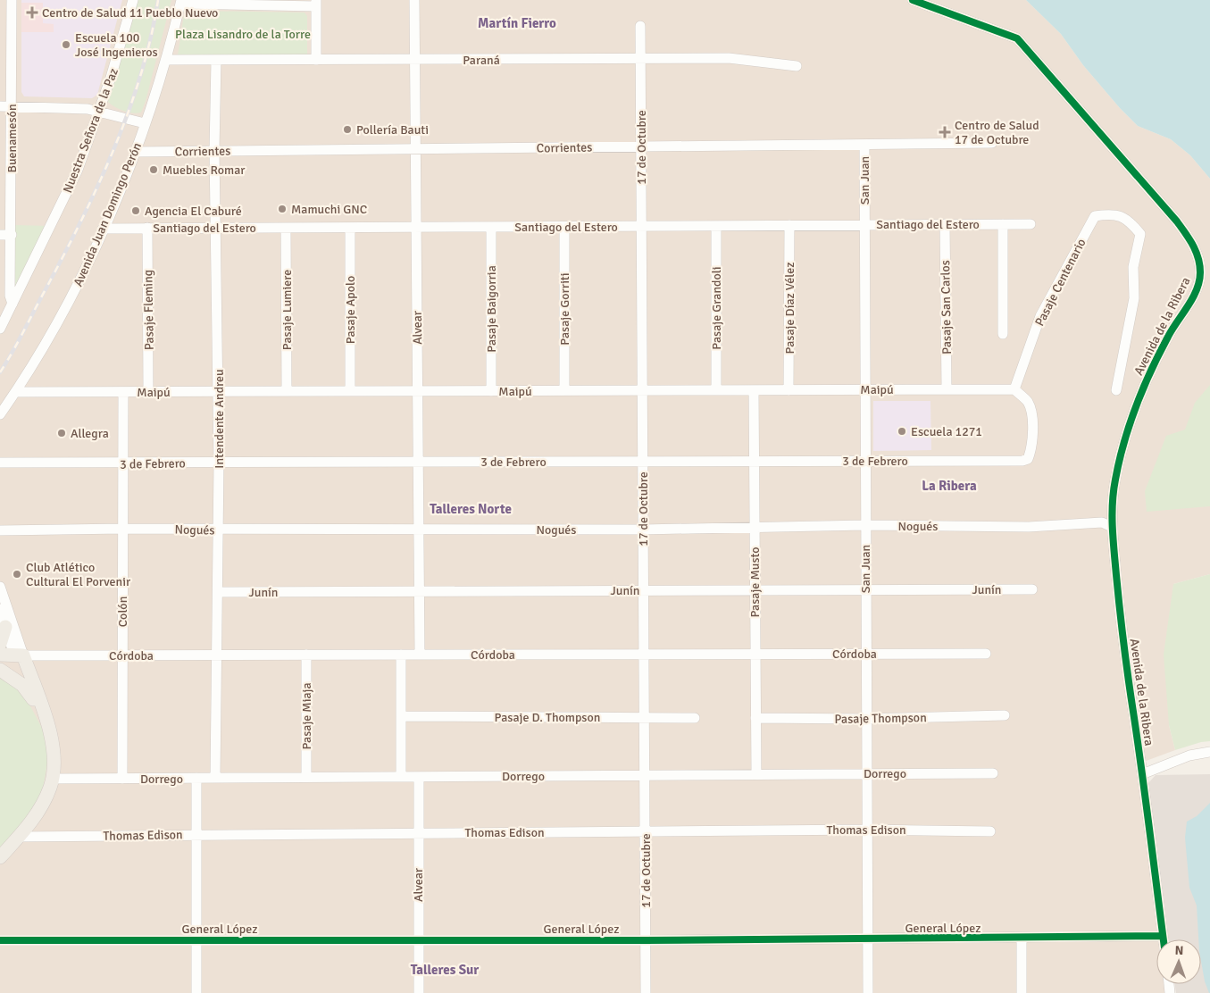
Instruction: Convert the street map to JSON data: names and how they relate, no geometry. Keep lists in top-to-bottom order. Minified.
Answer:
{"streets":{"main road":["Córdoba"],"street":["Paraná","Nuestra Señora de la Paz","Buenamesón","Corrientes","17 de Octubre","San Juan","Avenida Juan Domingo Perón","Santiago del Estero","Pasaje Centenario","Pasaje San Carlos","Pasaje Grandoli","Pasaje Díaz Vélez","Pasaje Baigorria","Pasaje Gorriti","Pasaje Fleming","Pasaje Lumiere","Pasaje Apolo","Avenida de la Ribera","Alvear","Maipú","Intendente Andreu","3 de Febrero","Nogués","Pasaje Musto","Junín","Colón","Pasaje Miaja","Pasaje D. Thompson","Pasaje Thompson","Dorrego","Thomas Edison","General López"]},"crossings":[["Paraná","17 de Octubre"],["Paraná","Avenida Juan Domingo Perón"],["Paraná","Alvear"],["Paraná","Intendente Andreu"],["Nuestra Señora de la Paz","Buenamesón"],["Corrientes","17 de Octubre"],["Corrientes","San Juan"],["Corrientes","Avenida Juan Domingo Perón"],["Corrientes","Alvear"],["Corrientes","Intendente Andreu"],["17 de Octubre","Santiago del Estero"],["17 de Octubre","Maipú"],["17 de Octubre","3 de Febrero"],["17 de Octubre","Nogués"],["17 de Octubre","Junín"],["17 de Octubre","Córdoba"],["17 de Octubre","Pasaje D. Thompson"],["17 de Octubre","Dorrego"],["17 de Octubre","Thomas Edison"],["17 de Octubre","General López"],["San Juan","Santiago del Estero"],["San Juan","Maipú"],["San Juan","3 de Febrero"],["San Juan","Nogués"],["San Juan","Junín"],["San Juan","Córdoba"],["San Juan","Pasaje Thompson"],["San Juan","Dorrego"],["San Juan","Thomas Edison"],["San Juan","General López"],["Avenida Juan Domingo Perón","Santiago del Estero"],["Avenida Juan Domingo Perón","Maipú"],["Santiago del Estero","Pasaje San Carlos"],["Santiago del Estero","Pasaje Grandoli"],["Santiago del Estero","Pasaje Díaz Vélez"],["Santiago del Estero","Pasaje Baigorria"],["Santiago del Estero","Pasaje Gorriti"],["Santiago del Estero","Pasaje Fleming"],["Santiago del Estero","Pasaje Lumiere"],["Santiago del Estero","Pasaje Apolo"],["Santiago del Estero","Alvear"],["Santiago del Estero","Intendente Andreu"],["Pasaje Centenario","Maipú"],["Pasaje Centenario","3 de Febrero"],["Pasaje San Carlos","Maipú"],["Pasaje Grandoli","Maipú"],["Pasaje Díaz Vélez","Maipú"],["Pasaje Baigorria","Maipú"],["Pasaje Gorriti","Maipú"],["Pasaje Fleming","Maipú"],["Pasaje Lumiere","Maipú"],["Pasaje Apolo","Maipú"],["Avenida de la Ribera","Nogués"],["Avenida de la Ribera","General López"],["Alvear","Maipú"],["Alvear","3 de Febrero"],["Alvear","Nogués"],["Alvear","Junín"],["Alvear","Córdoba"],["Alvear","Dorrego"],["Alvear","Thomas Edison"],["Alvear","General López"],["Maipú","Intendente Andreu"],["Maipú","3 de Febrero"],["Maipú","Pasaje Musto"],["Maipú","Colón"],["Intendente Andreu","3 de Febrero"],["Intendente Andreu","Nogués"],["Intendente Andreu","Junín"],["Intendente Andreu","Córdoba"],["Intendente Andreu","Dorrego"],["3 de Febrero","Pasaje Musto"],["3 de Febrero","Colón"],["Nogués","Pasaje Musto"],["Nogués","Colón"],["Pasaje Musto","Junín"],["Pasaje Musto","Córdoba"],["Pasaje Musto","Pasaje Thompson"],["Pasaje Musto","Dorrego"],["Colón","Córdoba"],["Colón","Dorrego"],["Córdoba","Pasaje Miaja"],["Pasaje Miaja","Dorrego"]],"districts":["Martín Fierro","La Ribera","Talleres Norte","Talleres Sur"],"parks":["Plaza Lisandro de la Torre"],"places":{"health":["Centro de Salud 11 Pueblo Nuevo","Centro de Salud 17 de Octubre"],"other":["Escuela 100 José Ingenieros","Pollería Bauti","Muebles Romar","Mamuchi GNC","Agencia El Caburé","Escuela 1271","Allegra","Club Atlético Cultural El Porvenir"]},"north":"top"}
